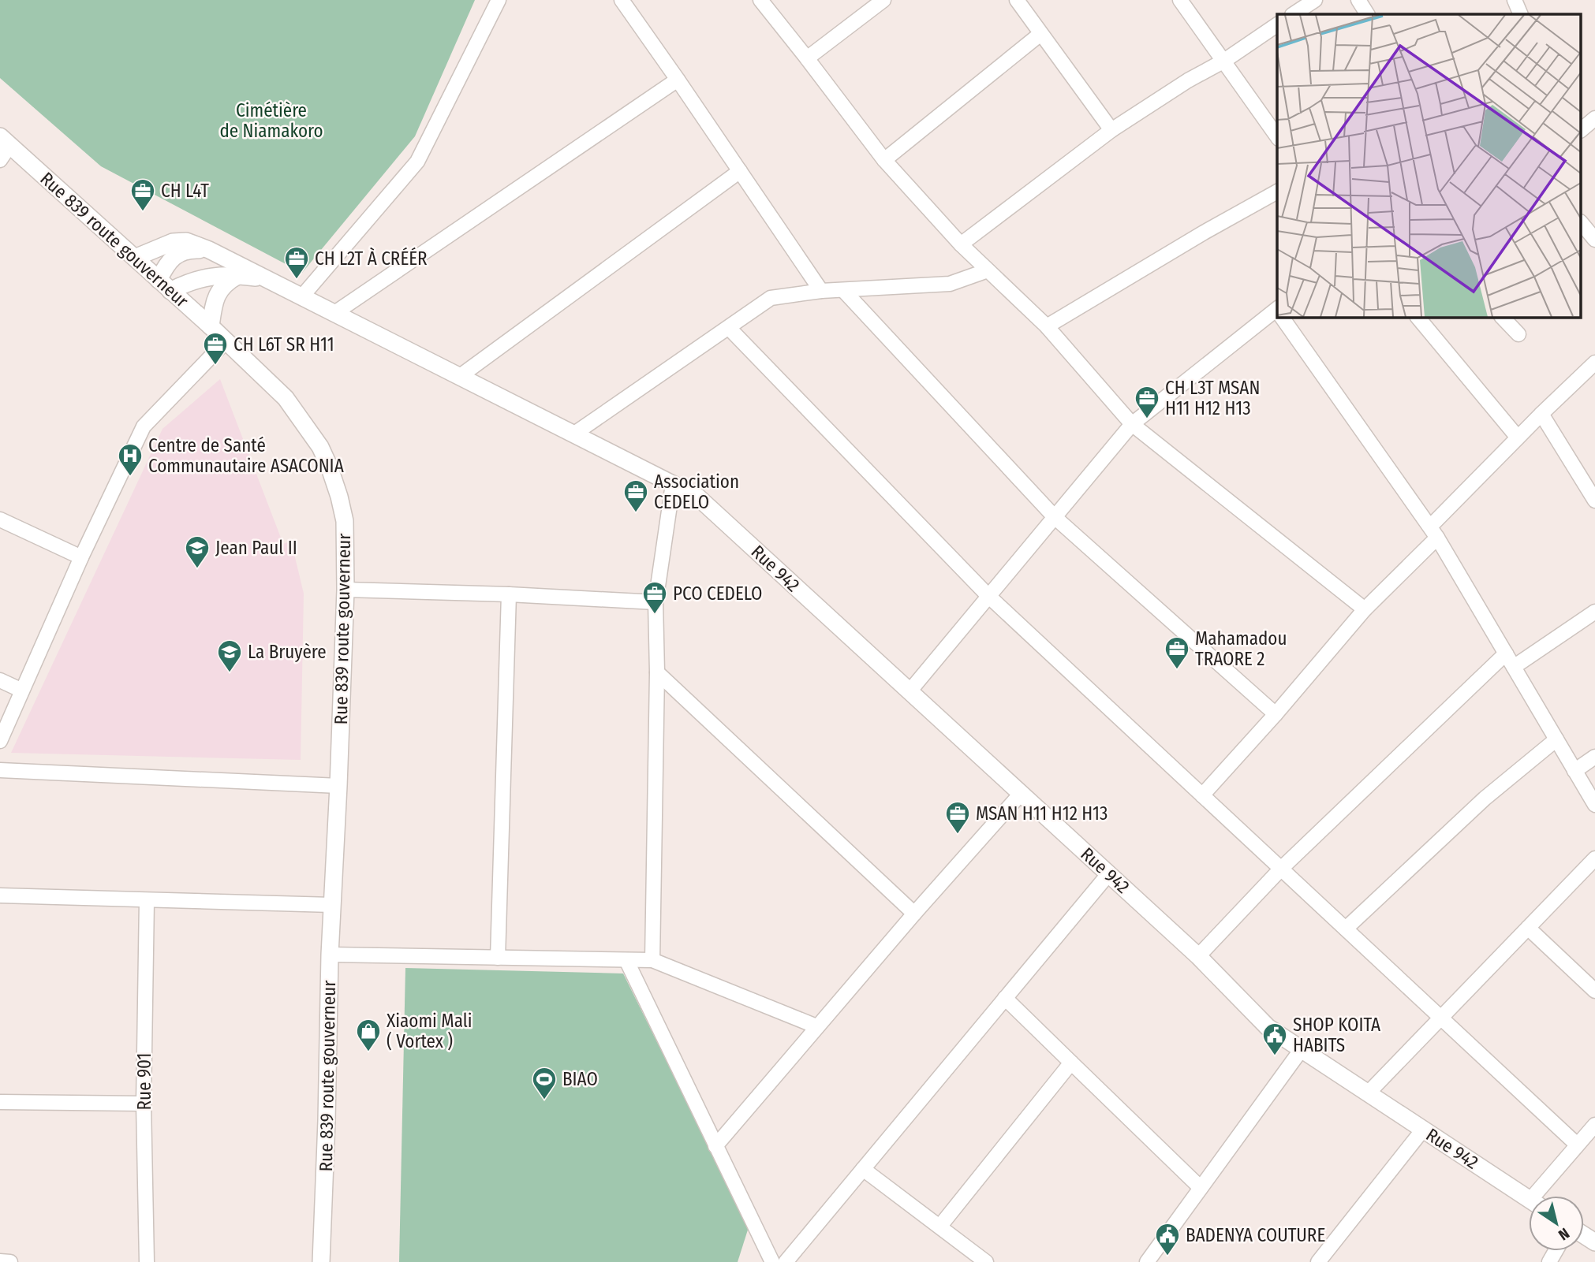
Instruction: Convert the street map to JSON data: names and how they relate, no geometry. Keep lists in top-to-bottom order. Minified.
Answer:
{"streets":{"street":["Rue 839 route gouverneur","Rue 942","Rue 901"]},"parks":["Cimétière de Niamakoro"],"places":{"office":["CH L4T","CH L2T À CRÉÉR","CH L6T SR H11","CH L3T MSAN H11 H12 H13","Association CEDELO","PCO CEDELO","Mahamadou TRAORE 2","MSAN H11 H12 H13"],"hospital":["Centre de Santé Communautaire ASACONIA"],"school or university":["Jean Paul II","La Bruyère"],"shop":["Xiaomi Mali ( Vortex )"],"public building":["SHOP KOITA HABITS","BADENYA COUTURE"],"sports":["BIAO"]},"north":"bottom right"}
